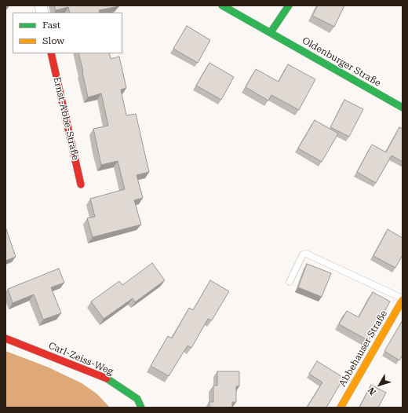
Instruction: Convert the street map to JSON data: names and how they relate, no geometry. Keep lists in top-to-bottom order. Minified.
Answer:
{"streets":{"street":["Oldenburger Straße","Ernst-Abbe-Straße","Abbehauser Straße","Carl-Zeiss-Weg"]},"legend":["Fast","Slow"],"north":"bottom left"}
